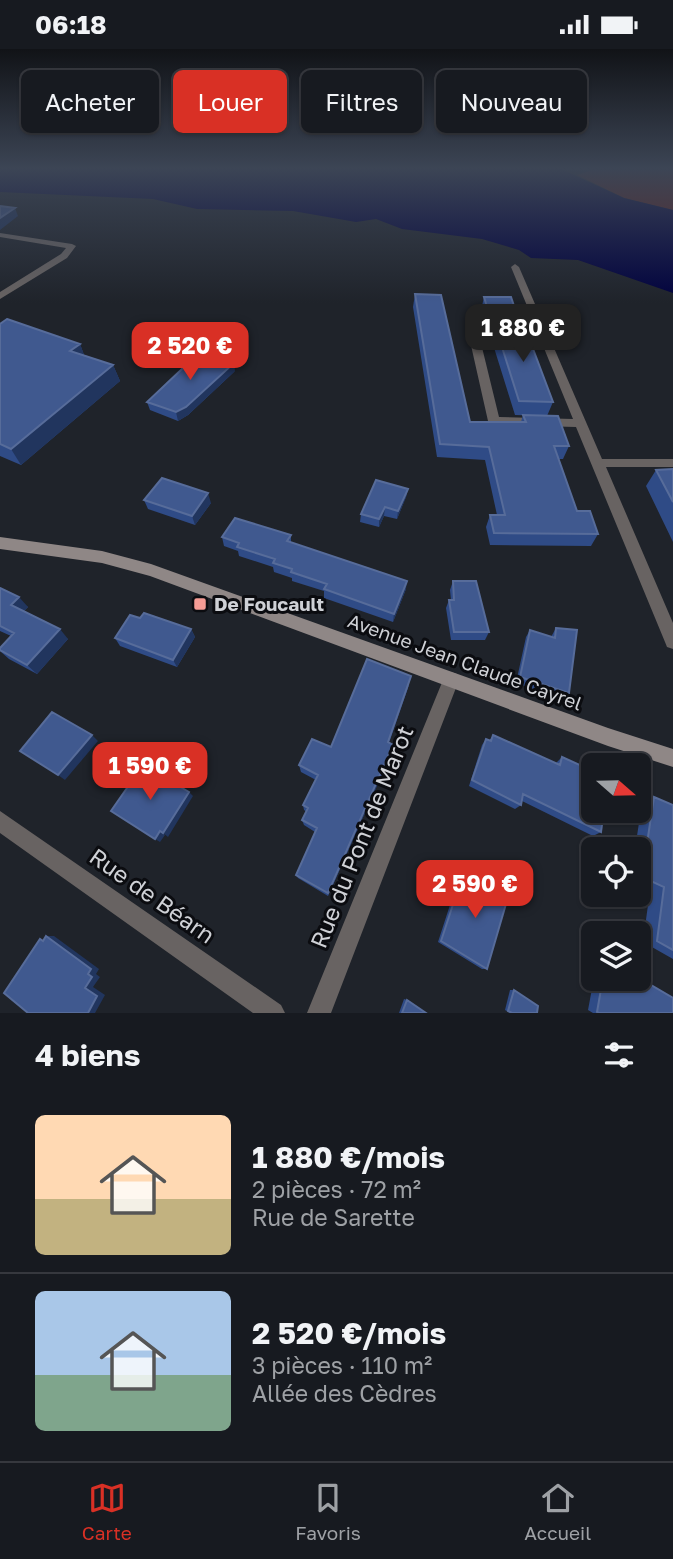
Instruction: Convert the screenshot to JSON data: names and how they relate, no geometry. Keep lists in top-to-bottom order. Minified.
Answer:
{"streets":{"main road":["Avenue Jean Claude Cayrel"],"street":["Rue du Pont de Marot","Rue de Béarn"]},"crossings":[["Avenue Jean Claude Cayrel","Rue du Pont de Marot"]],"places":{"transit":["De Foucault"]},"north":"right","page":{"status":"06:18","chip":["Acheter","Louer","Filtres","Nouveau"],"price":["1 880 €","2 520 €","1 590 €","2 590 €"],"heading":"4 biens","list":[{"name":"1 880 €/mois","note":"2 pièces · 72 m² · Rue de Sarette"},{"name":"2 520 €/mois","note":"3 pièces · 110 m² · Allée des Cèdres"}],"tabs":["Carte","Favoris","Accueil"]}}
